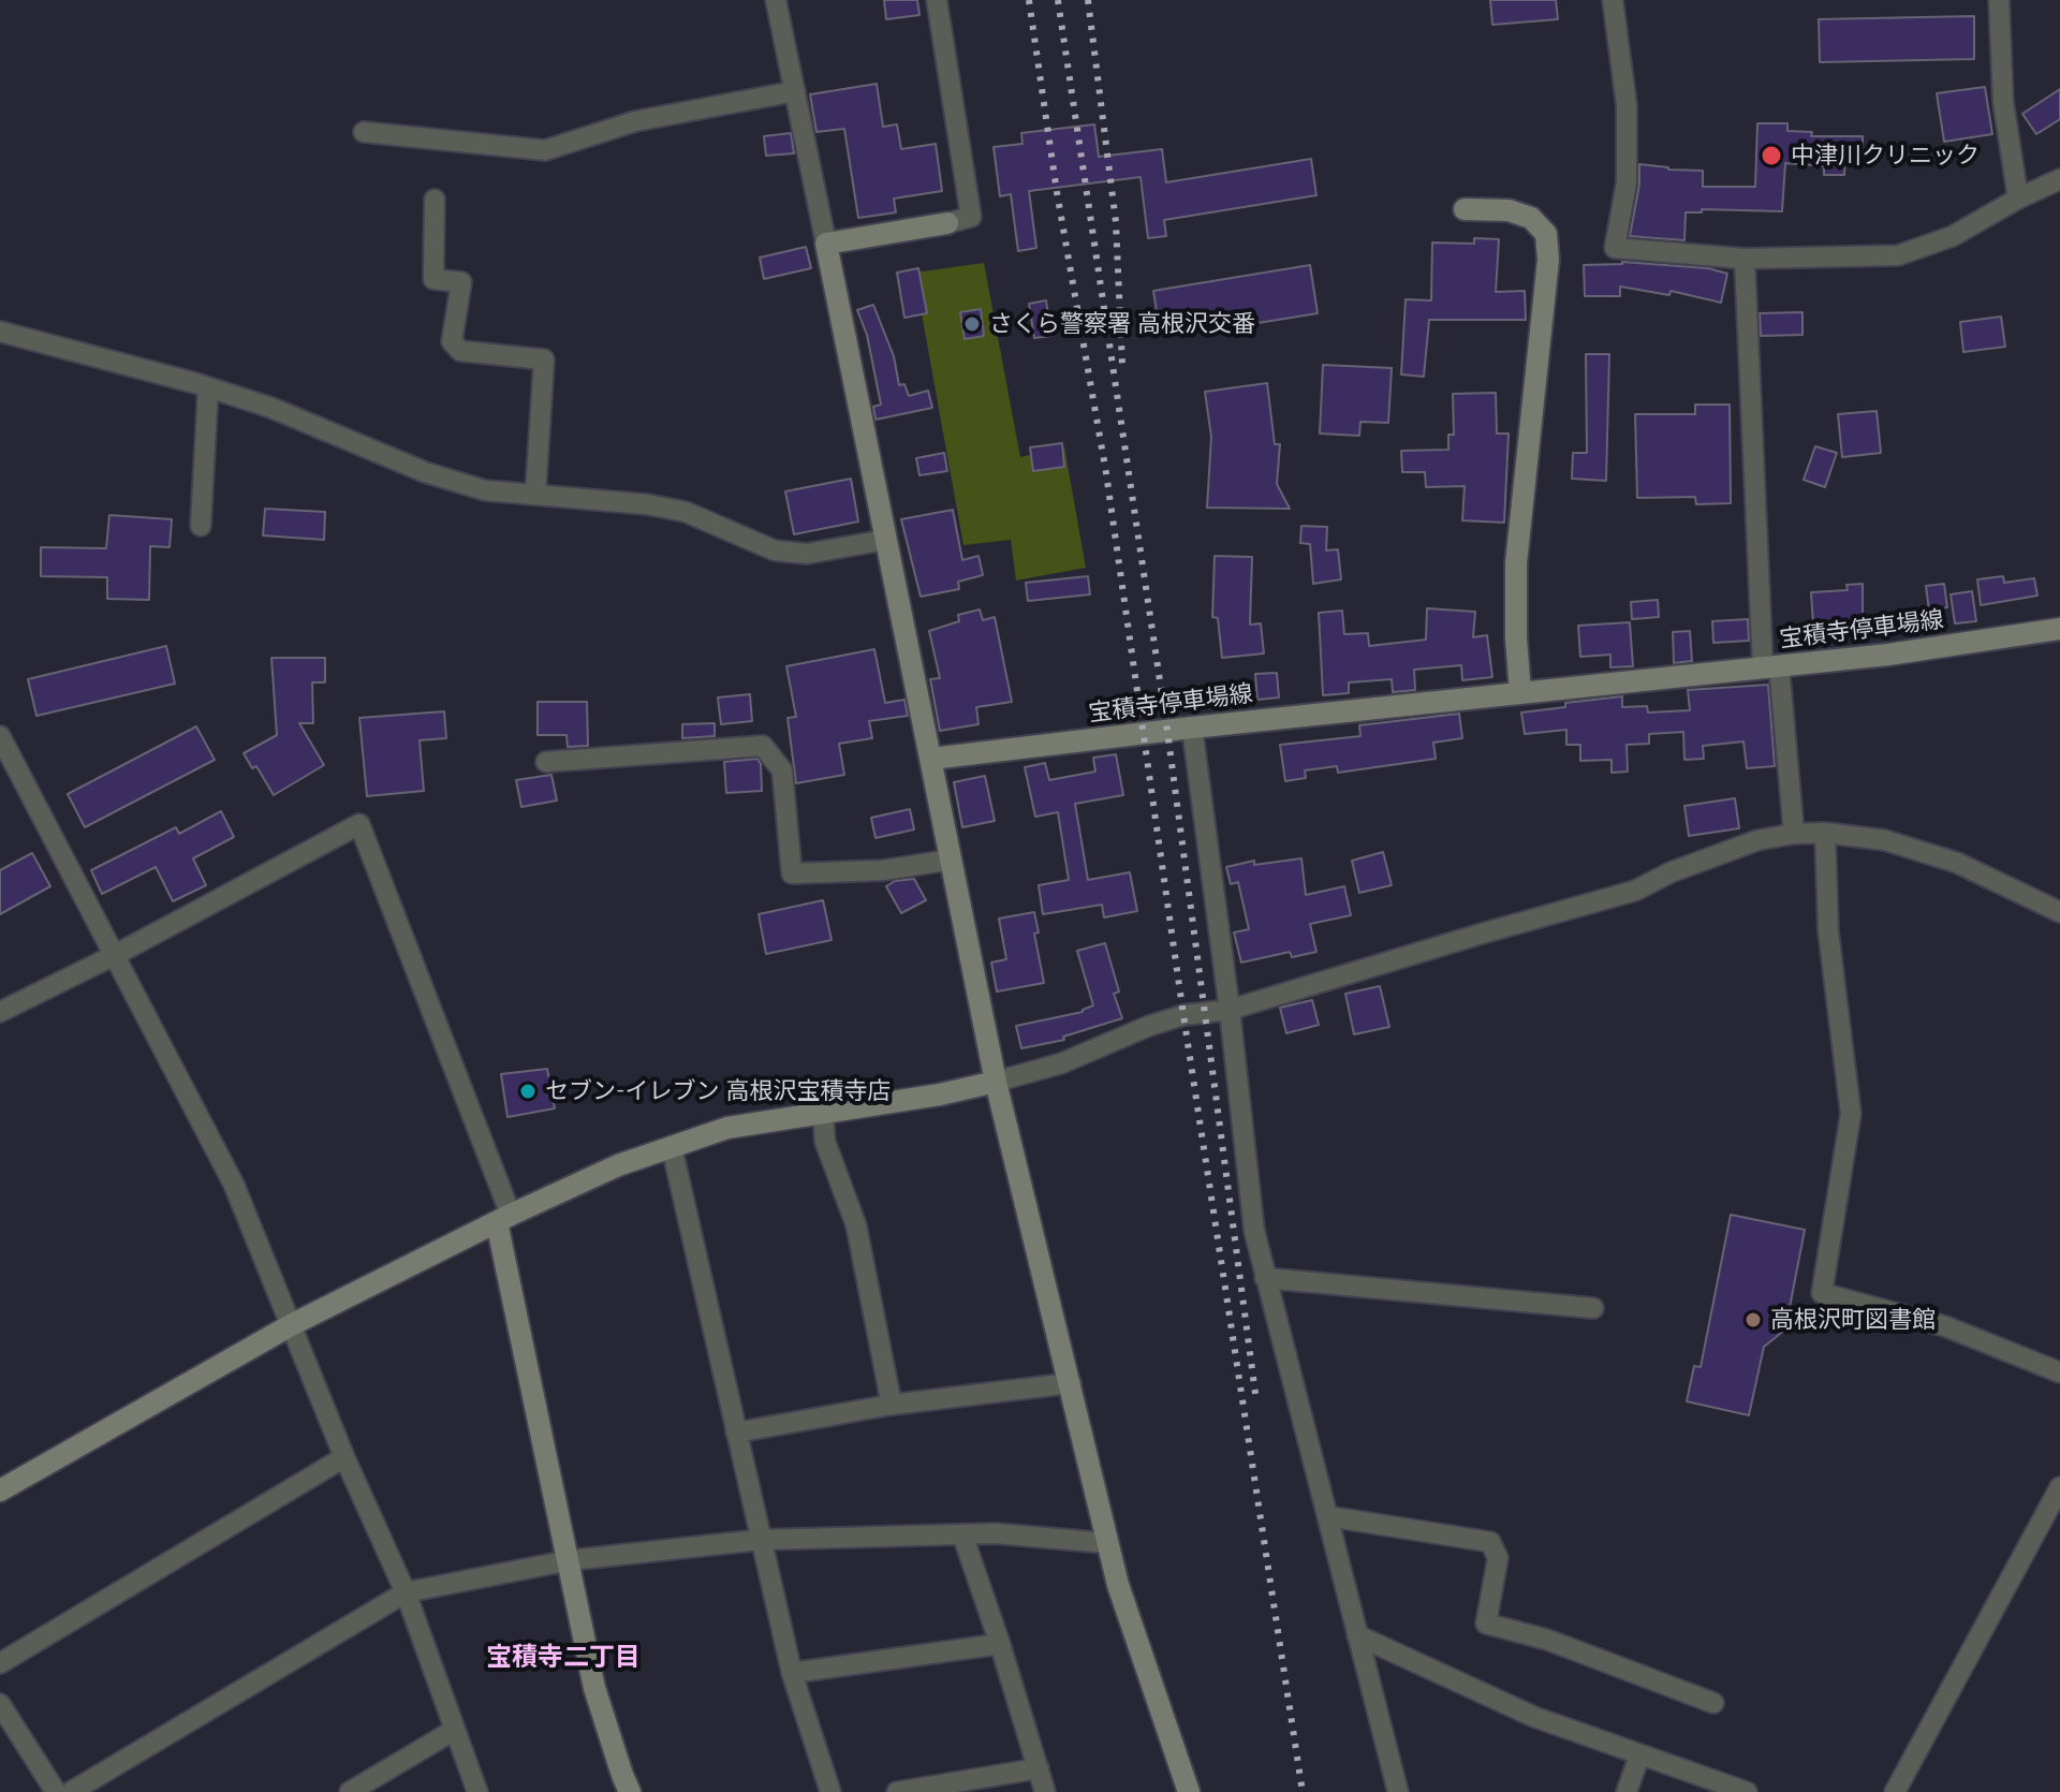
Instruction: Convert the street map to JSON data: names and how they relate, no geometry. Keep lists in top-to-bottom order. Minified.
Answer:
{"streets":{"street":["宝積寺停車場線"]},"districts":["宝積寺二丁目"],"places":["中津川クリニック","さくら警察署 高根沢交番","セブン-イレブン 高根沢宝積寺店","高根沢町図書館"]}
